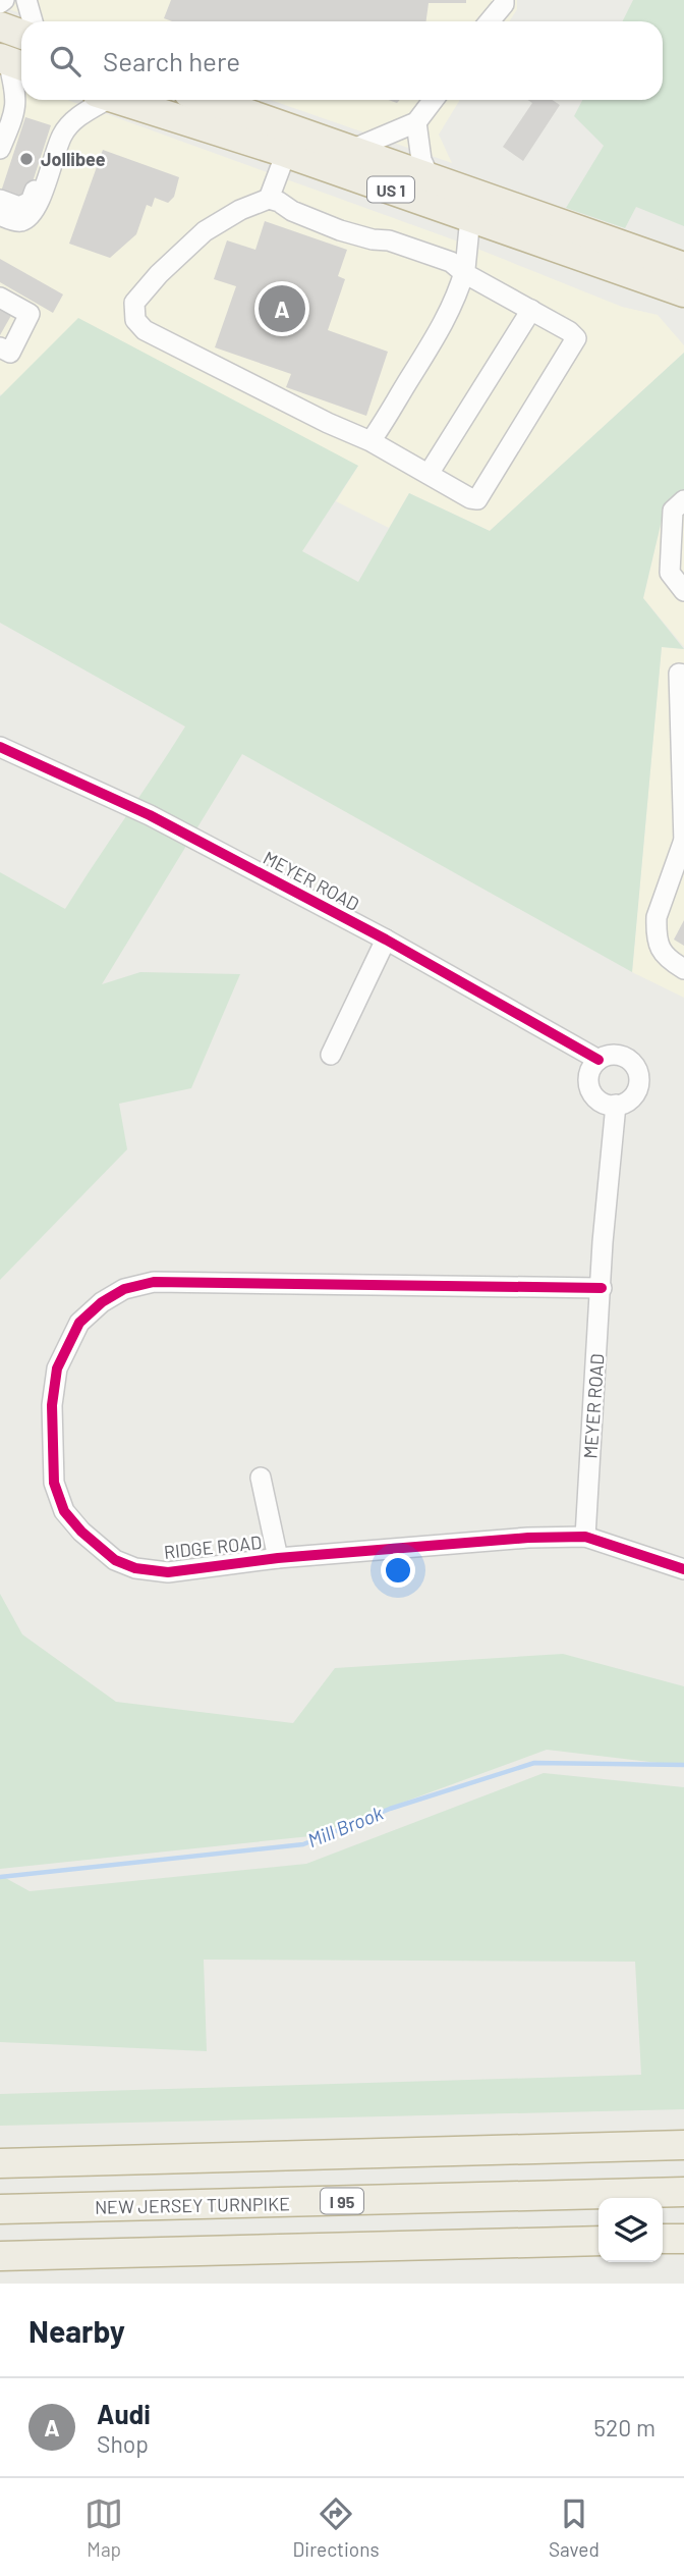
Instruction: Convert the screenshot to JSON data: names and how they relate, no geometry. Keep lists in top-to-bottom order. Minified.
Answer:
{"streets":{"highway":["US 1","I 95","NEW JERSEY TURNPIKE"],"street":["MEYER ROAD","RIDGE ROAD"]},"crossings":[["MEYER ROAD","RIDGE ROAD"]],"water":["Mill Brook"],"places":["Jollibee"],"page":{"search":"Search here","pins":"A","heading":"Nearby","list":[{"mark":"A","name":"Audi","note":"Shop","value":"520 m"}],"nav":["Map","Directions","Saved"]}}
